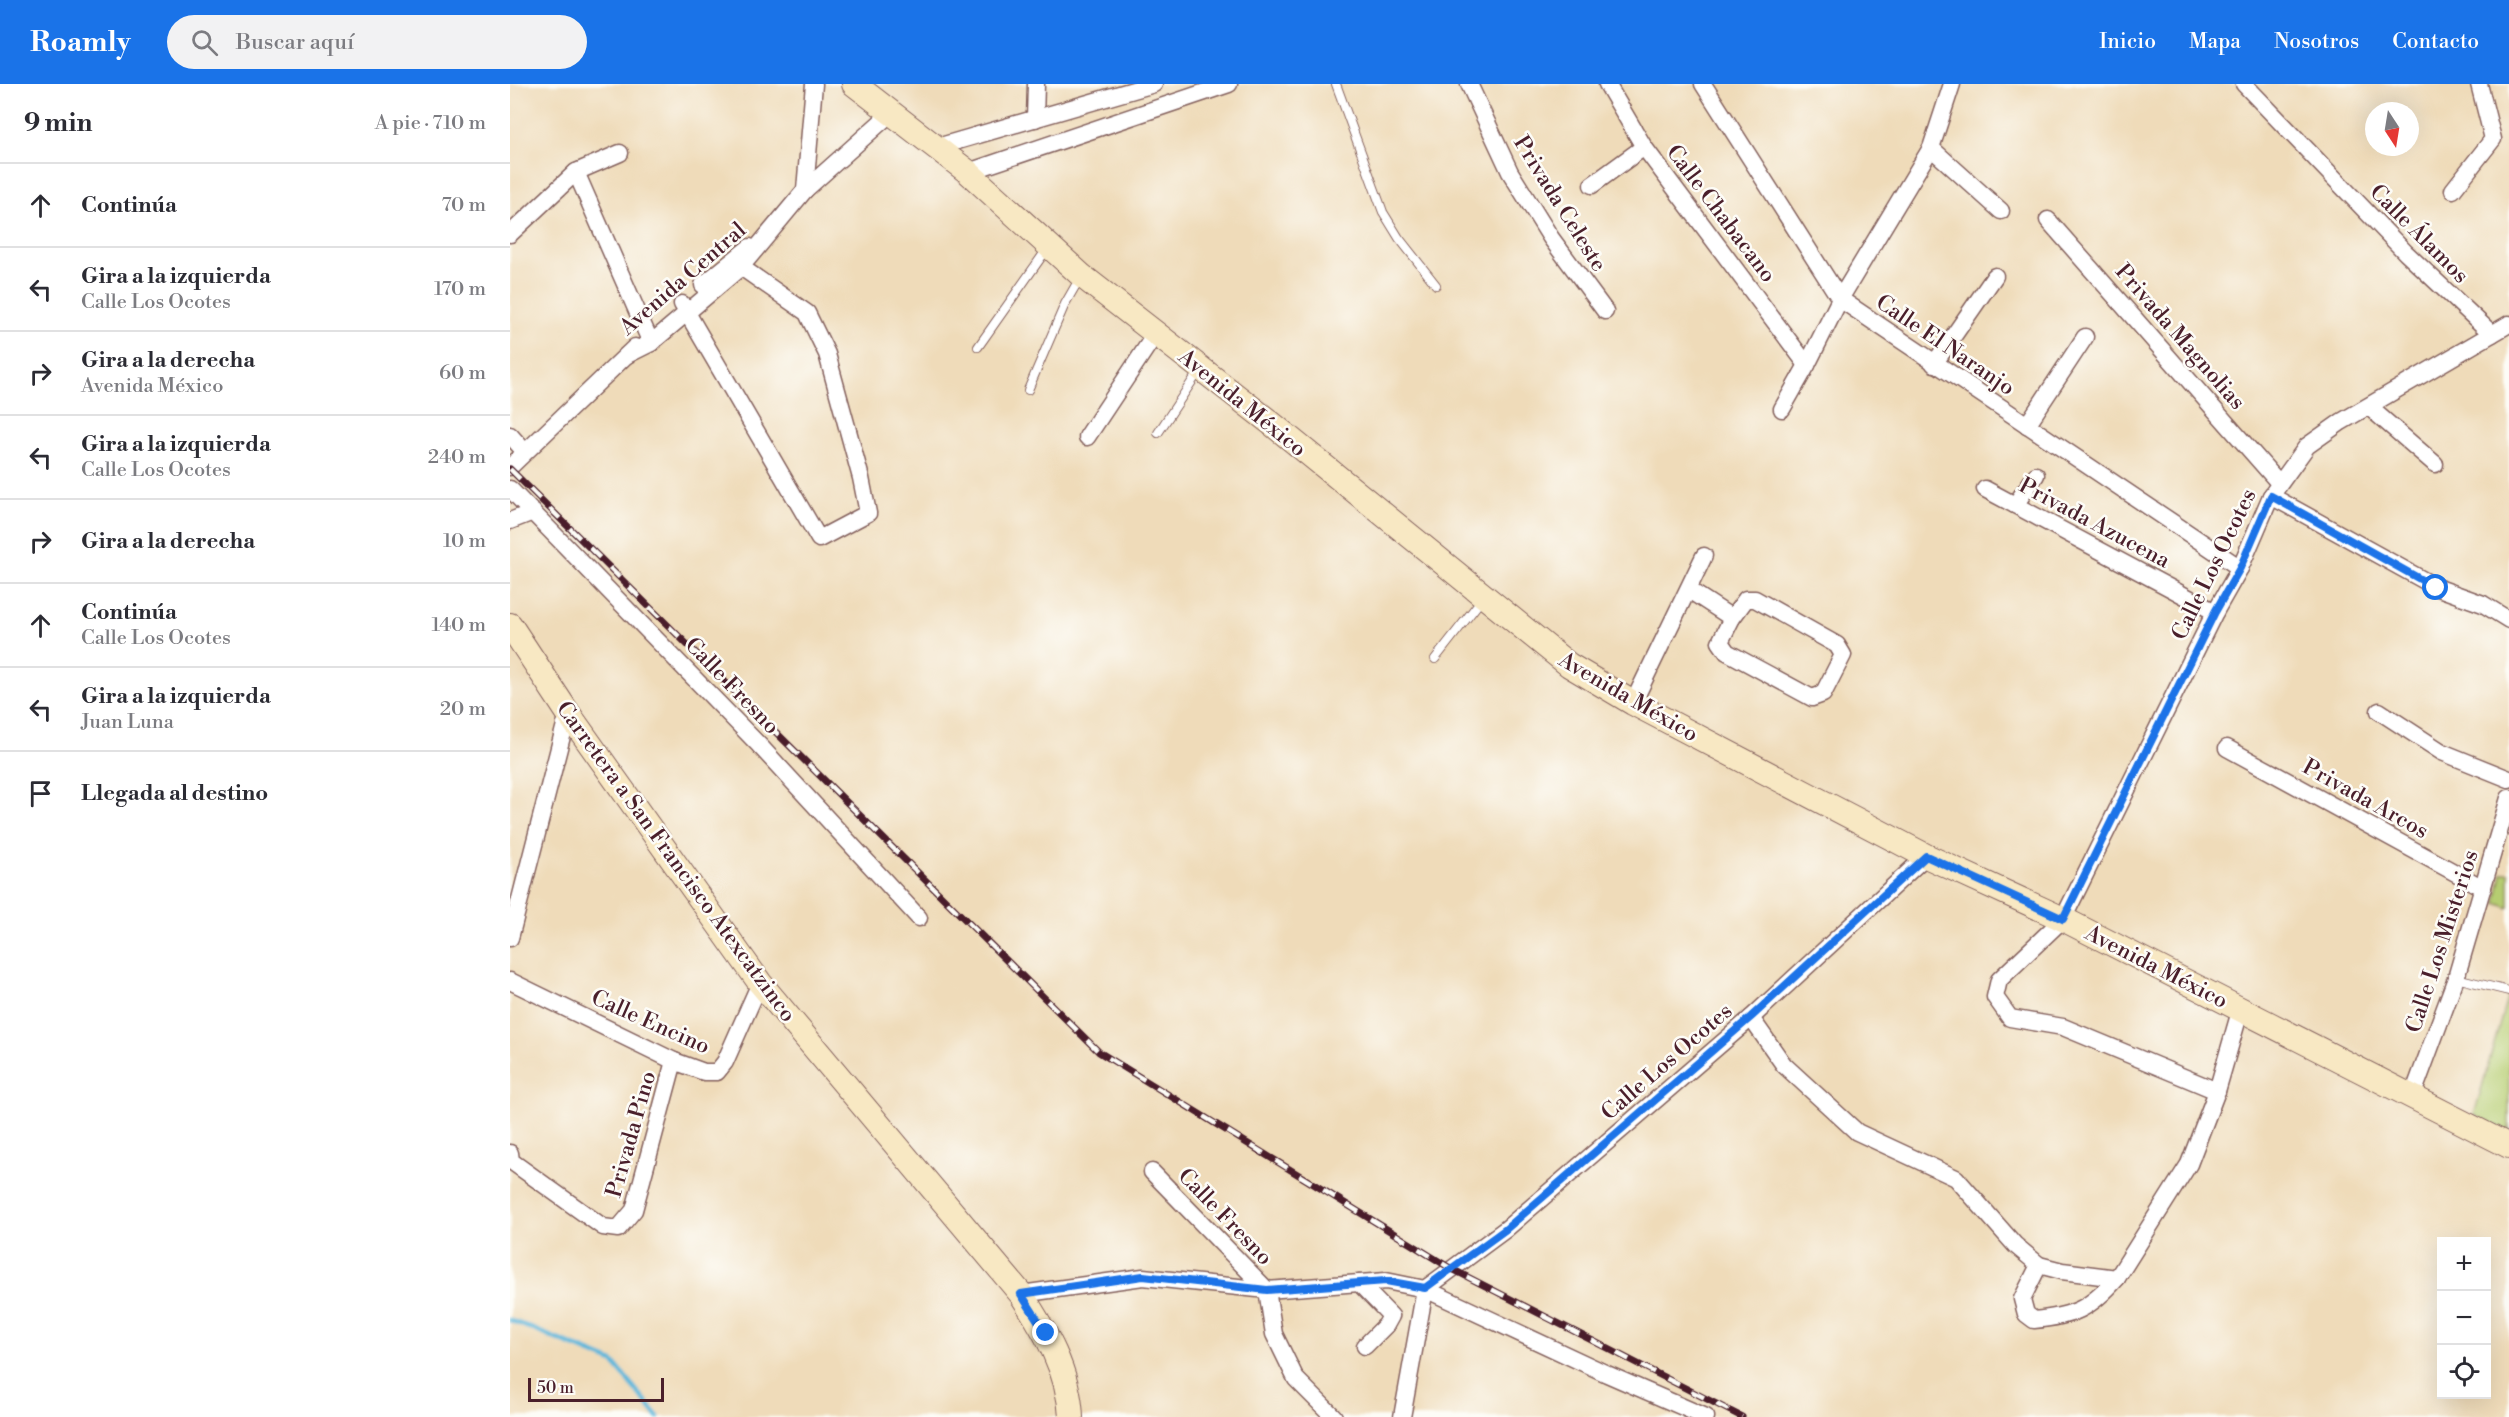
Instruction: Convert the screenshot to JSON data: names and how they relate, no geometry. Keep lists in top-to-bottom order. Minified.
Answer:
{"streets":{"main road":["Avenida México","Carretera a San Francisco Atexcatzinco"],"street":["Privada Celeste","Calle Chabacano","Calle Álamos","Avenida Central","Privada Magnolias","Calle El Naranjo","Privada Azucena","Calle Los Ocotes","Calle Fresno","Privada Arcos","Calle Los Misterios","Calle Encino","Privada Pino"]},"crossings":[["Calle Álamos","Calle Los Ocotes"],["Avenida Central","Avenida México"],["Privada Magnolias","Calle Los Ocotes"],["Calle El Naranjo","Calle Los Ocotes"],["Avenida México","Calle Los Ocotes"],["Avenida México","Calle Los Misterios"],["Privada Azucena","Calle Los Ocotes"],["Privada Arcos","Calle Los Misterios"],["Carretera a San Francisco Atexcatzinco","Calle Encino"],["Calle Encino","Privada Pino"]],"scale_bar":"50 m","north":"bottom","page":{"header":"Roamly","search":"Buscar aquí","nav":["Inicio","Mapa","Nosotros","Contacto"],"heading":["9 min","A pie · 710 m"],"list":[["Continúa","70 m"],["Gira a la izquierda","Calle Los Ocotes","170 m"],["Gira a la derecha","Avenida México","60 m"],["Gira a la izquierda","Calle Los Ocotes","240 m"],["Gira a la derecha","10 m"],["Continúa","Calle Los Ocotes","140 m"],["Gira a la izquierda","Juan Luna","20 m"],"Llegada al destino"],"map_buttons":["+","−"],"scale":"50 m"}}
